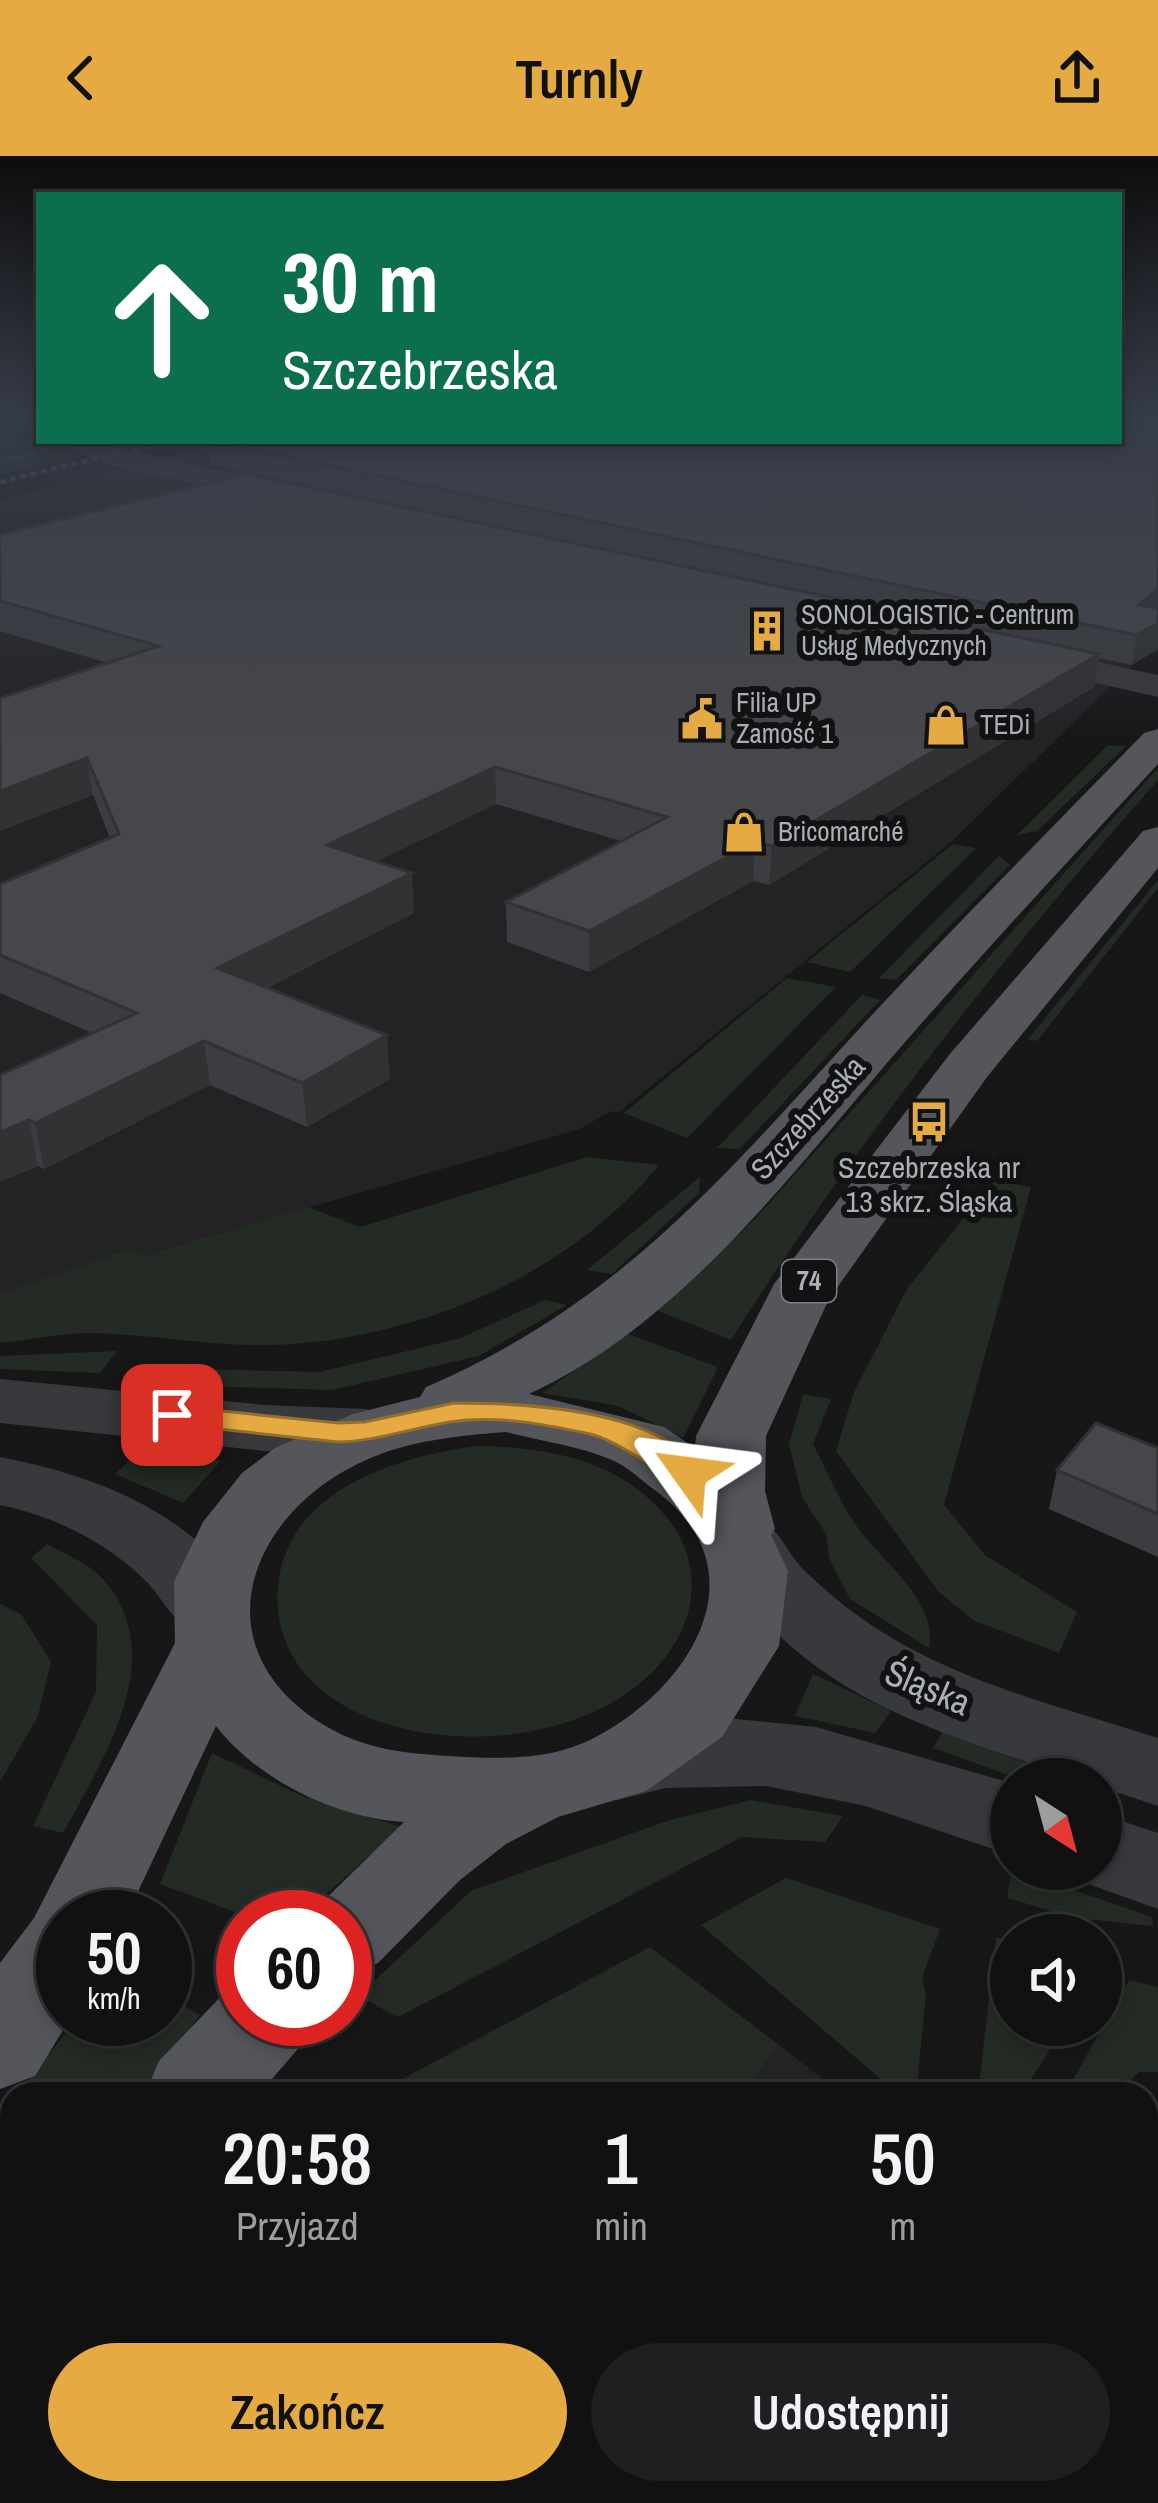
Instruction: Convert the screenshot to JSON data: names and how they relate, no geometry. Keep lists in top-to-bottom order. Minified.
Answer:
{"streets":{"main road":["Szczebrzeska","74"],"street":["Śląska"]},"crossings":[["74","Śląska"]],"places":{"building":["SONOLOGISTIC - Centrum Usług Medycznych"],"public building":["Filia UP Zamość 1"],"shop":["TEDi","Bricomarché"],"bus stop":["Szczebrzeska nr 13 skrz. Śląska"]},"north":"bottom right","page":{"header":"Turnly","turn":["30 m","Szczebrzeska"],"speed":"50 km/h","limit":"60","eta":["20:58","Przyjazd","1","min","50","m"],"buttons":["Zakończ","Udostępnij"]}}
